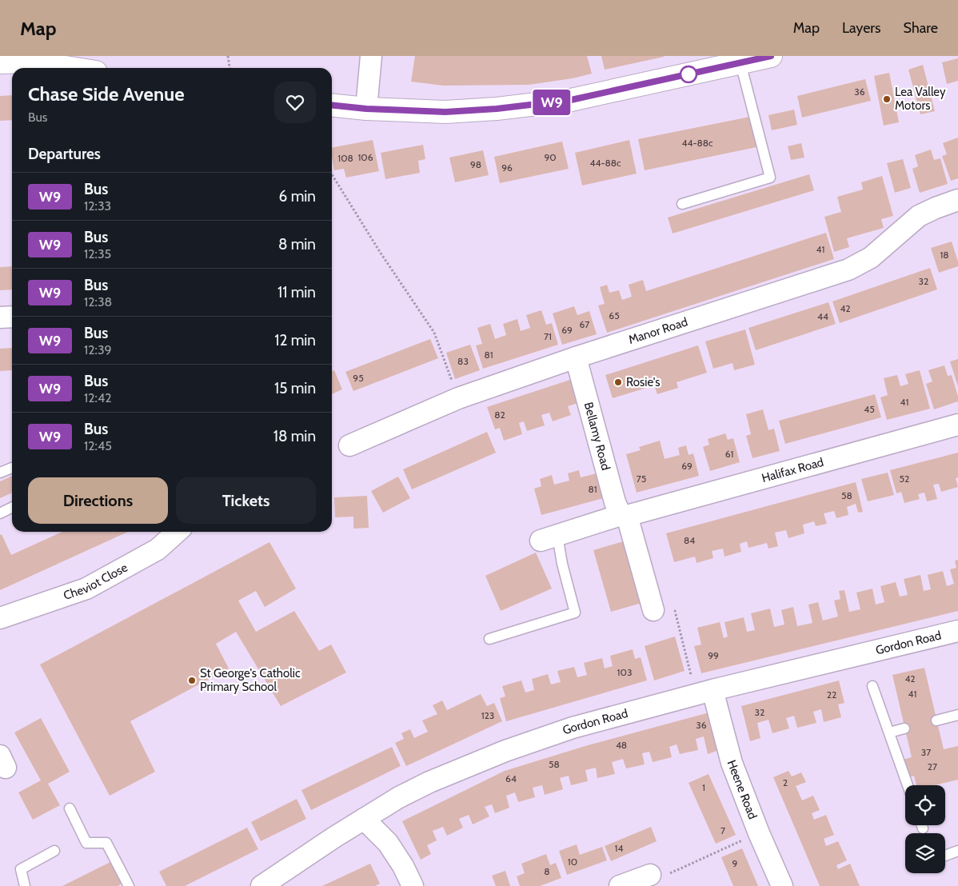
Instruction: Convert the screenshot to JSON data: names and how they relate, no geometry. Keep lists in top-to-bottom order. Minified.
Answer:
{"streets":{"street":["Manor Road","Bellamy Road","Halifax Road","Cheviot Close","Gordon Road","Heene Road"]},"crossings":[["Manor Road","Bellamy Road"],["Bellamy Road","Halifax Road"],["Gordon Road","Heene Road"]],"places":["Lea Valley Motors","Rosie's","St George's Catholic Primary School"],"lines":["bus line W9"],"house_numbers":["36","44-88c","106","90","108","44-88c","98","96","41","18","32","42","65","44","67","69","71","81","83","95","41","45","82","61","69","75","52","81","58","84","99","103","42","41","22","32","123","36","48","37","58","27","64","2","1","7","14","10","9","8"],"page":{"header":"Map","nav":["Map","Layers","Share"],"on_map":"W9","heading":[["Chase Side Avenue","Bus"],"Departures"],"list":[{"mark":"W9","name":"Bus","note":"12:33","value":"6 min"},{"mark":"W9","name":"Bus","note":"12:35","value":"8 min"},{"mark":"W9","name":"Bus","note":"12:38","value":"11 min"},{"mark":"W9","name":"Bus","note":"12:39","value":"12 min"},{"mark":"W9","name":"Bus","note":"12:42","value":"15 min"},{"mark":"W9","name":"Bus","note":"12:45","value":"18 min"}],"buttons":["Directions","Tickets"]}}
